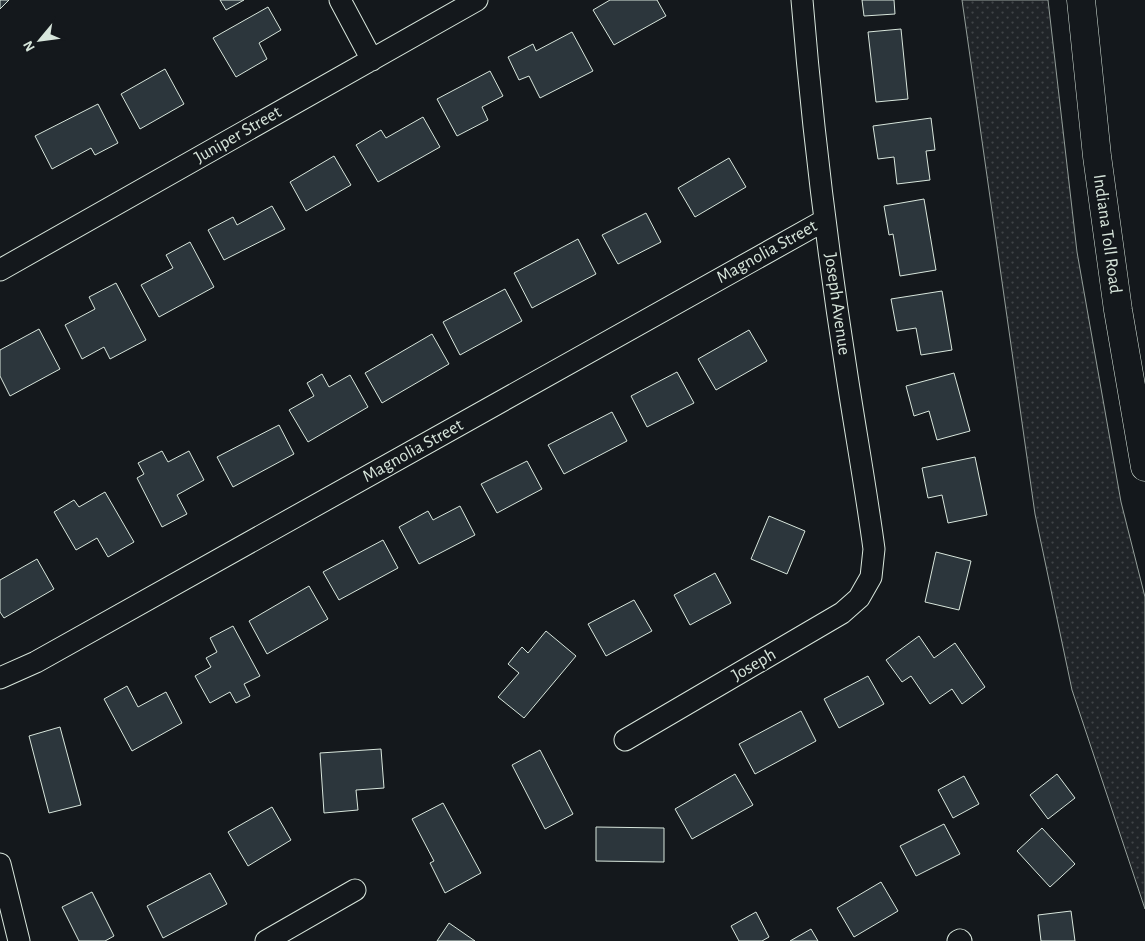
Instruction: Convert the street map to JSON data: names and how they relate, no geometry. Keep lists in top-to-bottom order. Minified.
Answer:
{"streets":{"highway":["Indiana Toll Road"],"street":["Juniper Street","Magnolia Street","Joseph Avenue","Joseph"]},"crossings":[["Magnolia Street","Joseph Avenue"],["Joseph Avenue","Joseph"]],"north":"bottom left"}
